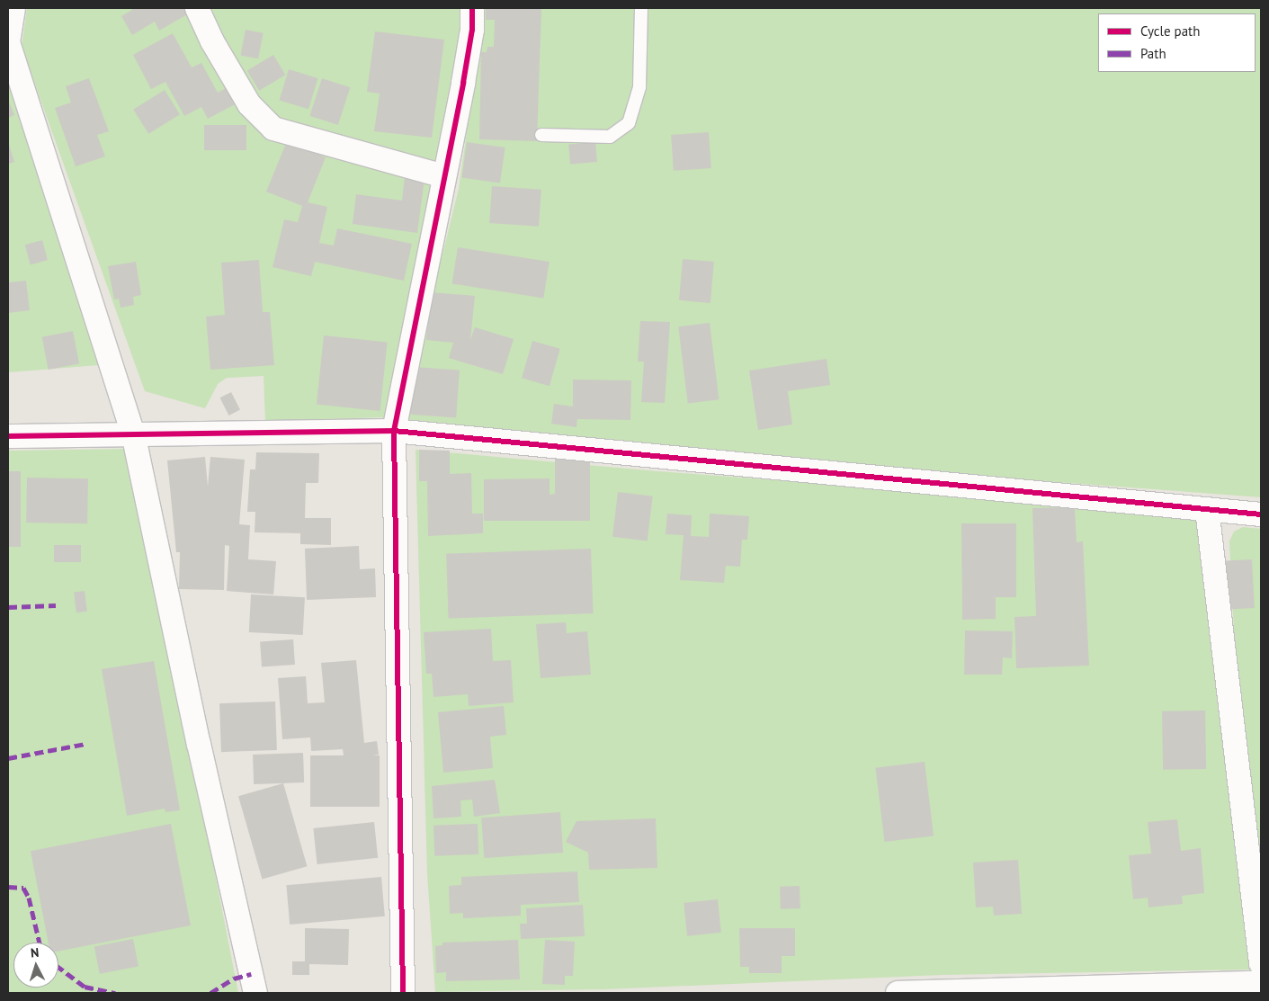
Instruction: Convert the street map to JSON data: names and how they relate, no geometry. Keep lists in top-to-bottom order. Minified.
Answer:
{"legend":["Cycle path","Path"],"north":"top"}
